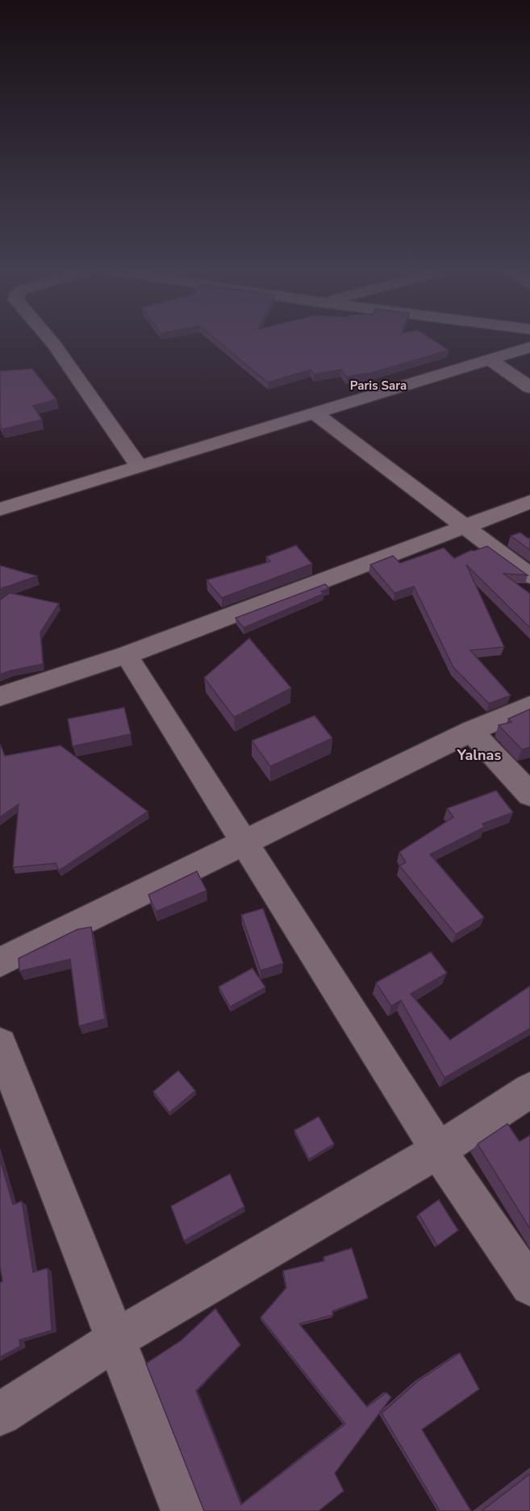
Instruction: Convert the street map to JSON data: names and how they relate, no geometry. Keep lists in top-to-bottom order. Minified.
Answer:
{"districts":["Paris Sara","Yalnas"]}
